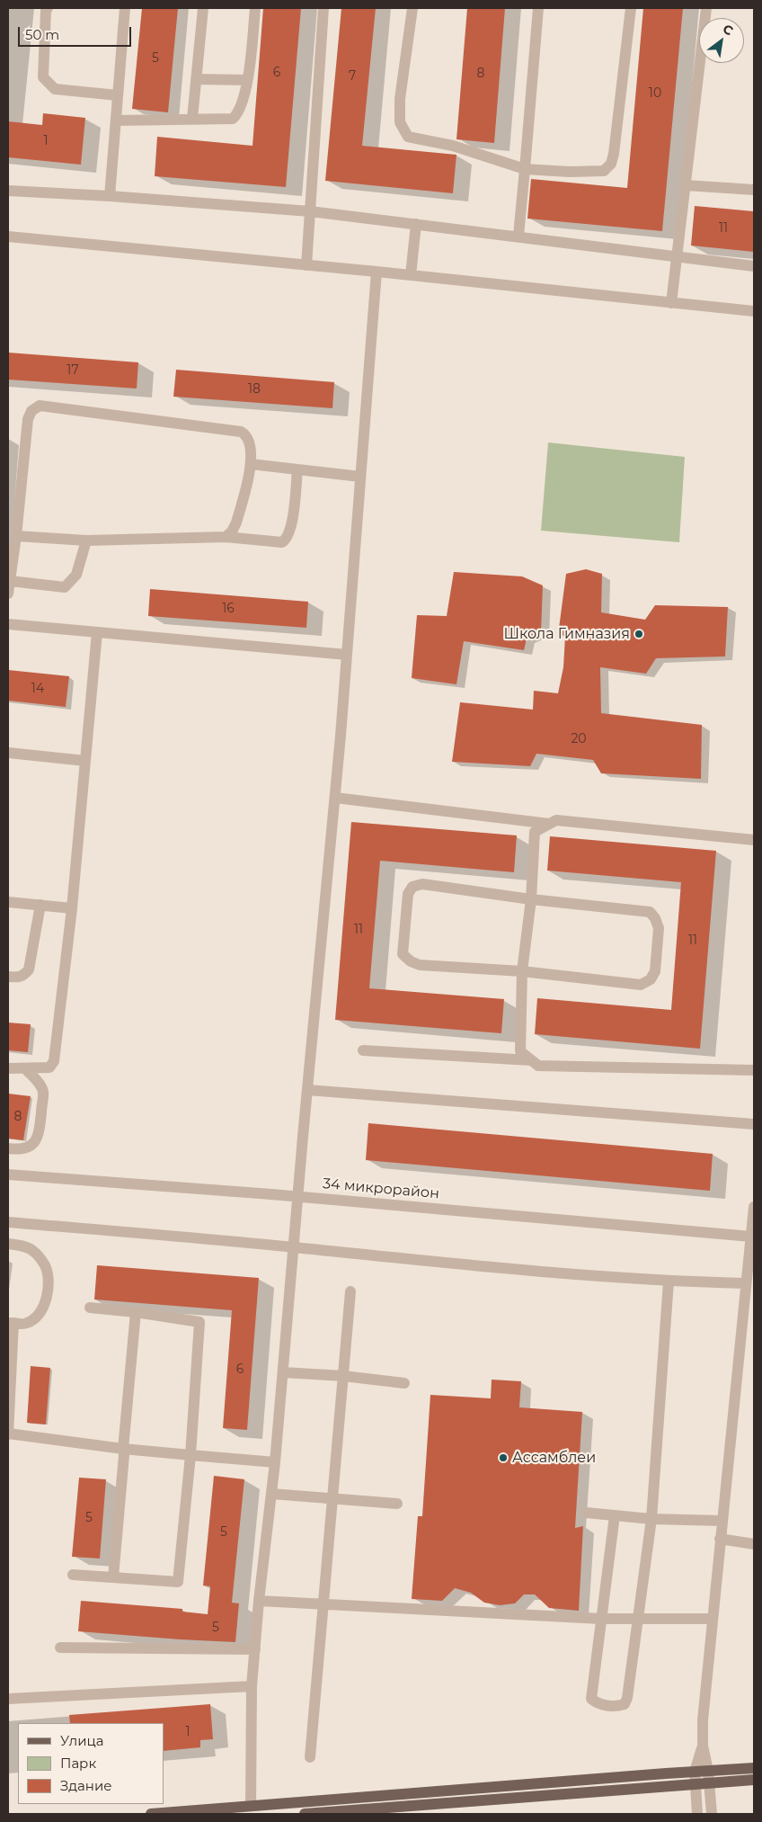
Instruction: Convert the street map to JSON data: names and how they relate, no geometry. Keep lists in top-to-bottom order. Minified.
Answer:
{"streets":{"street":["34 микрорайон"]},"places":["Школа Гимназия","Ассамблеи"],"house_numbers":["5","6","8","7","10","1","11","17","18","16","14","20","11","11","8","6","5","5","5","1"],"legend":["Улица","Парк","Здание"],"scale_bar":"50 m","north":"top right"}
